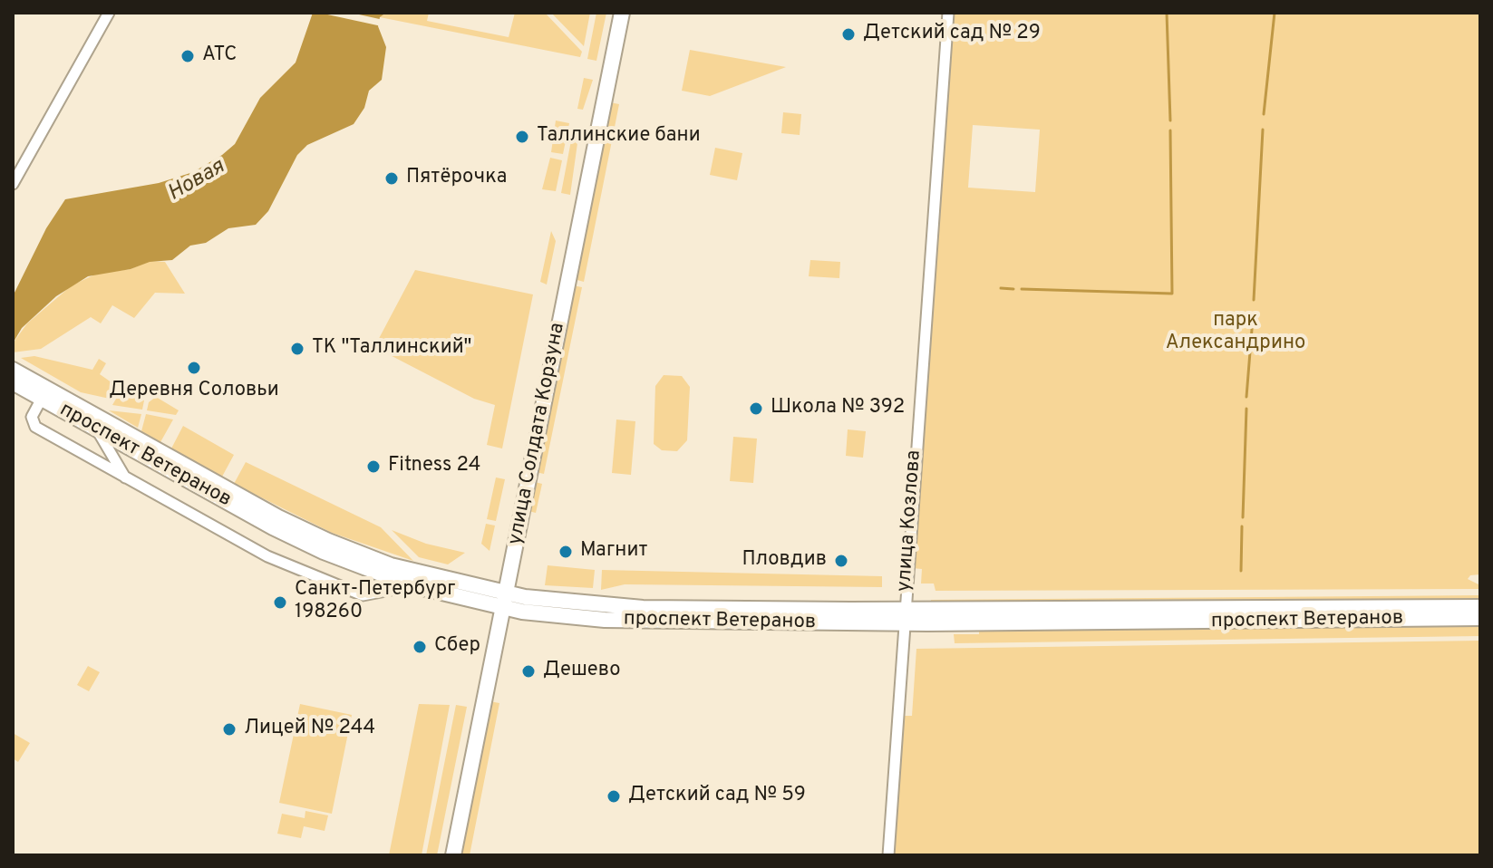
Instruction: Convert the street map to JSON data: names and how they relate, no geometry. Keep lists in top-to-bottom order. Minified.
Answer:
{"streets":{"main road":["улица Солдата Корзуна","проспект Ветеранов"],"street":["улица Козлова"]},"crossings":[["улица Солдата Корзуна","проспект Ветеранов"],["проспект Ветеранов","улица Козлова"]],"water":["Новая"],"parks":["парк Александрино"],"places":["Детский сад № 29","АТС","Таллинские бани","Пятёрочка","ТК \"Таллинский\"","Деревня Соловьи","Школа № 392","Fitness 24","Магнит","Пловдив","Санкт-Петербург 198260","Сбер","Дешево","Лицей № 244","Детский сад № 59"]}
